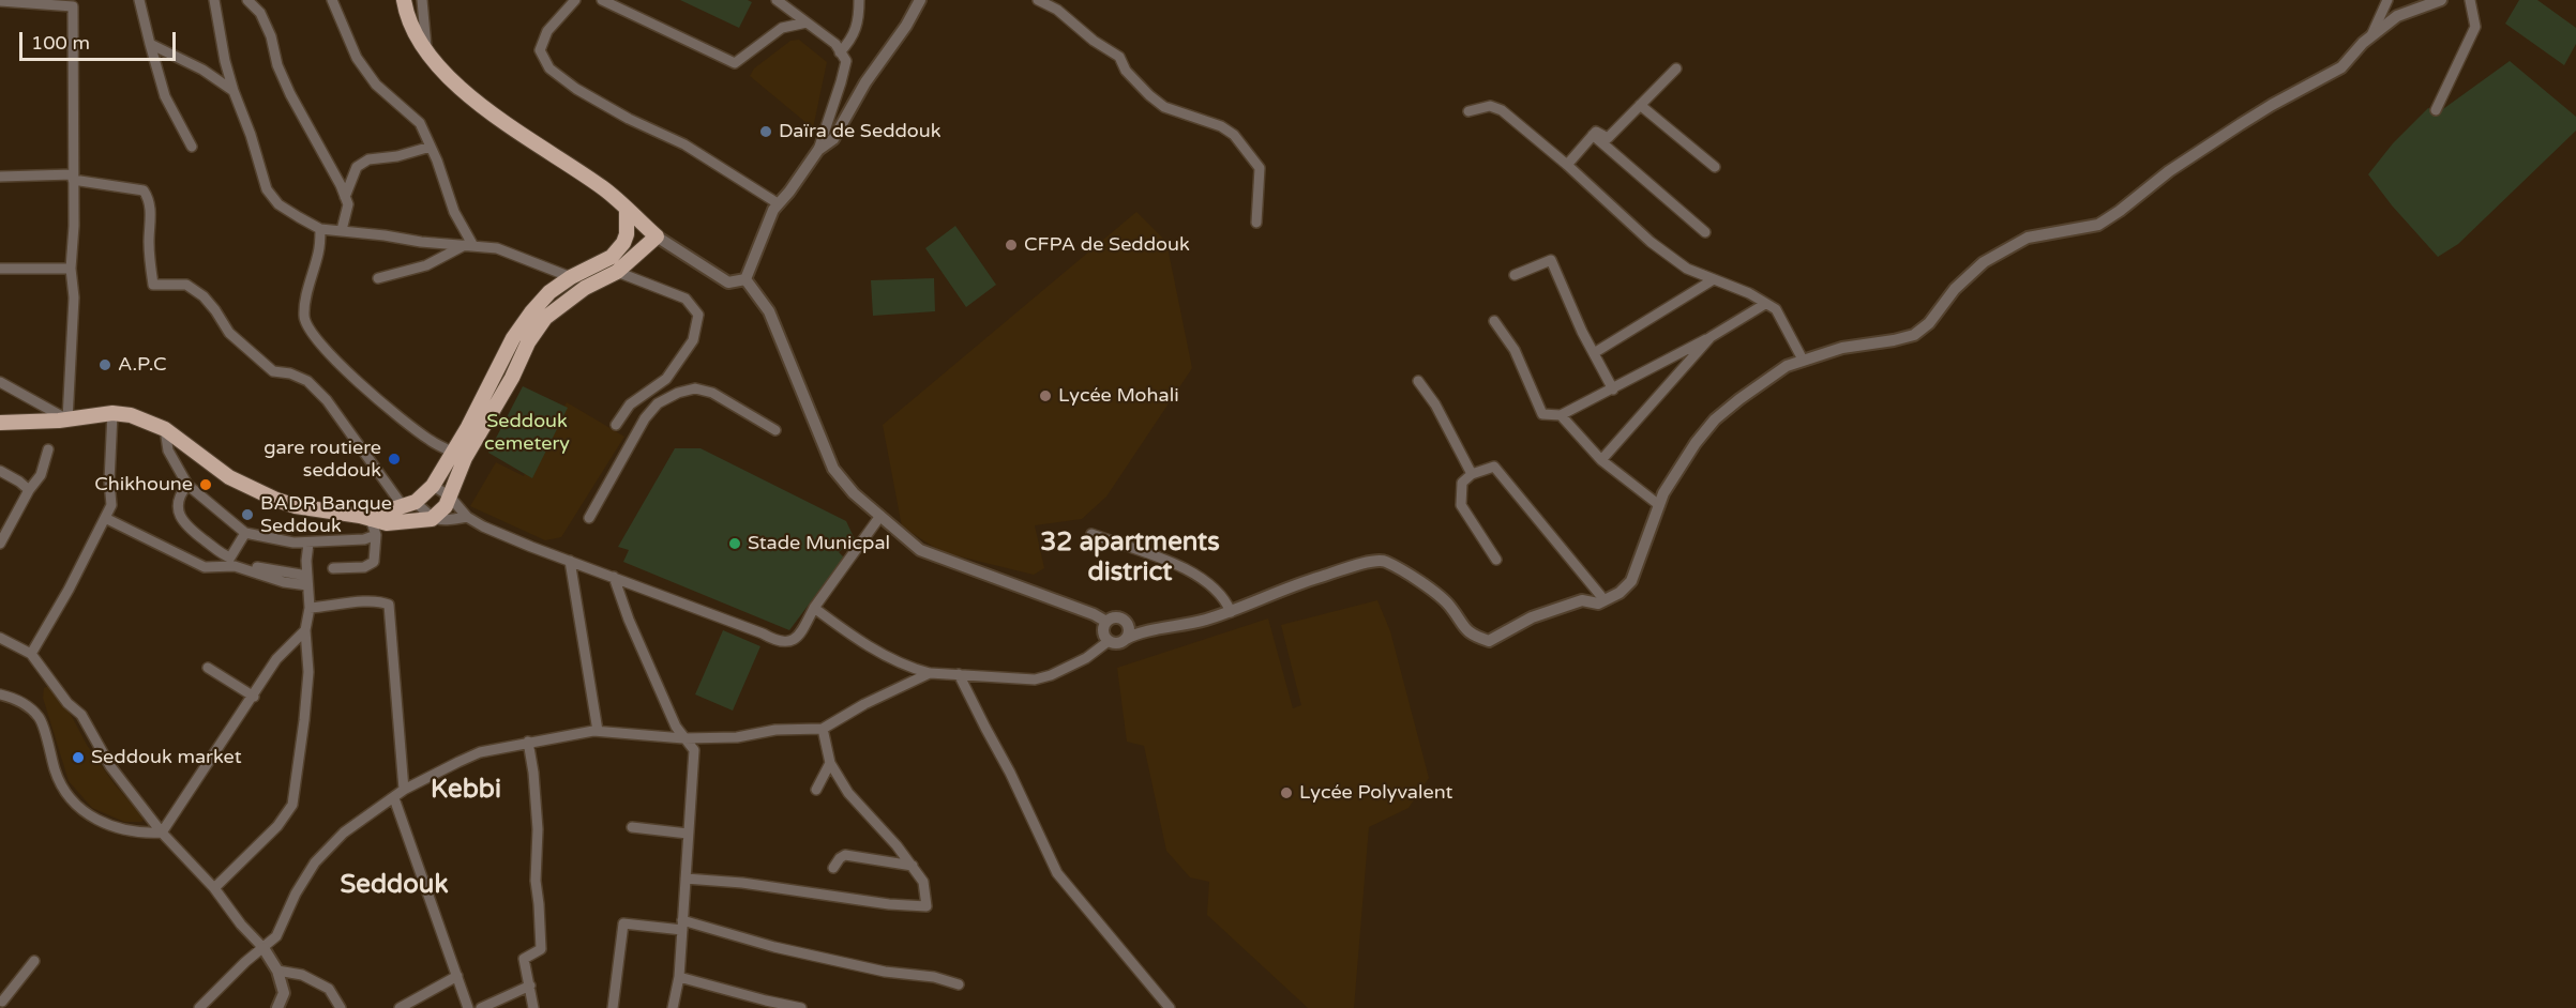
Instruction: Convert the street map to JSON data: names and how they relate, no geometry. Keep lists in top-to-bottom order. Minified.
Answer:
{"districts":["32 apartments district","Kebbi","Seddouk"],"parks":["Seddouk cemetery"],"places":["Daïra de Seddouk","CFPA de Seddouk","A.P.C","Lycée Mohali","gare routiere seddouk","Chikhoune","BADR Banque Seddouk","Stade Municpal","Seddouk market","Lycée Polyvalent"],"scale_bar":"100 m"}
